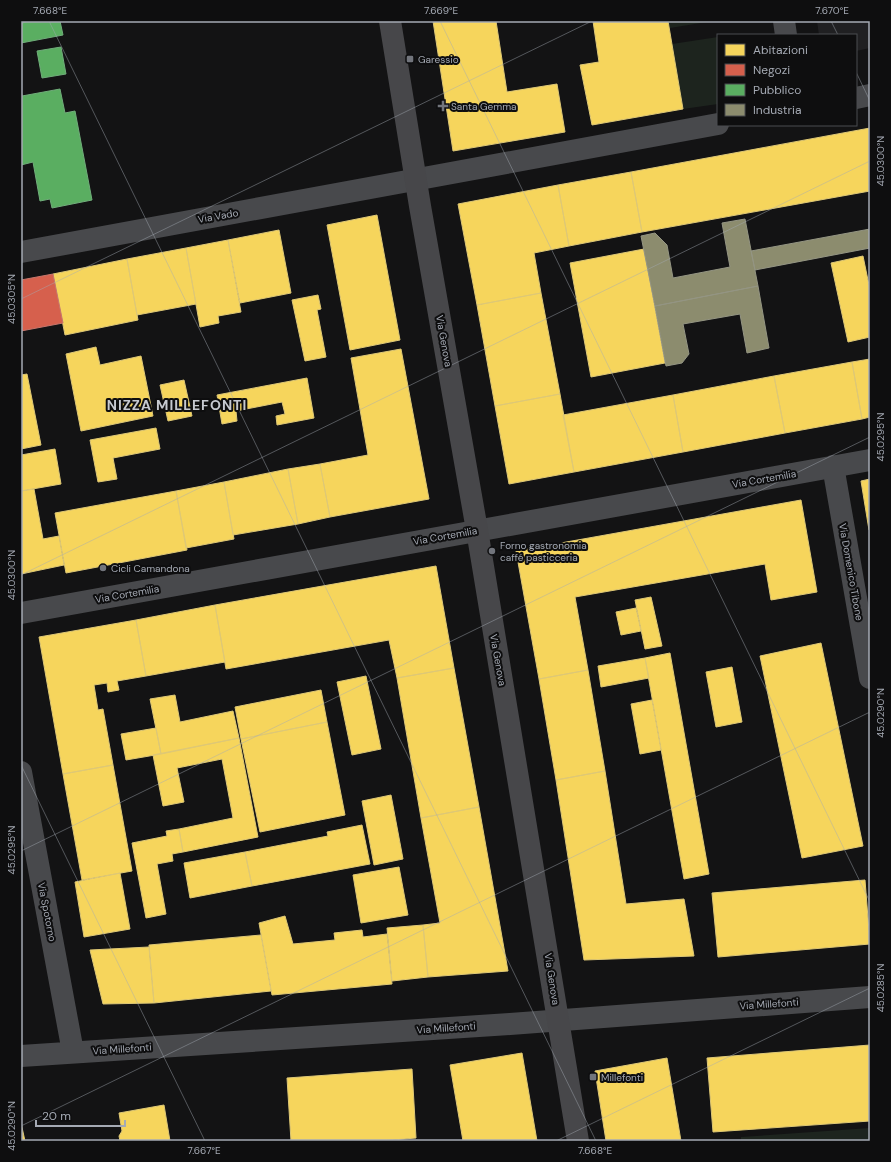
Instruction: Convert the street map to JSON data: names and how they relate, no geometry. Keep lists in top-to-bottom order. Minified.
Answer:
{"streets":{"street":["Via Vado","Via Genova","Via Cortemilia","Via Domenico Tibone","Via Spotorno","Via Millefonti"]},"crossings":[["Via Vado","Via Genova"],["Via Genova","Via Cortemilia"],["Via Genova","Via Millefonti"],["Via Cortemilia","Via Domenico Tibone"],["Via Spotorno","Via Millefonti"]],"districts":["NIZZA MILLEFONTI"],"places":{"transit":["Garessio","Millefonti"],"health":["Santa Gemma"],"other":["Forno gastronomia caffé pasticceria","Cicli Camandona"]},"legend":["Abitazioni","Negozi","Pubblico","Industria"],"scale_bar":"20 m","coordinates":["7.668°E","7.669°E","7.670°E","45.0300°N","45.0305°N","45.0295°N","45.0290°N","45.0285°N","7.667°E"]}
